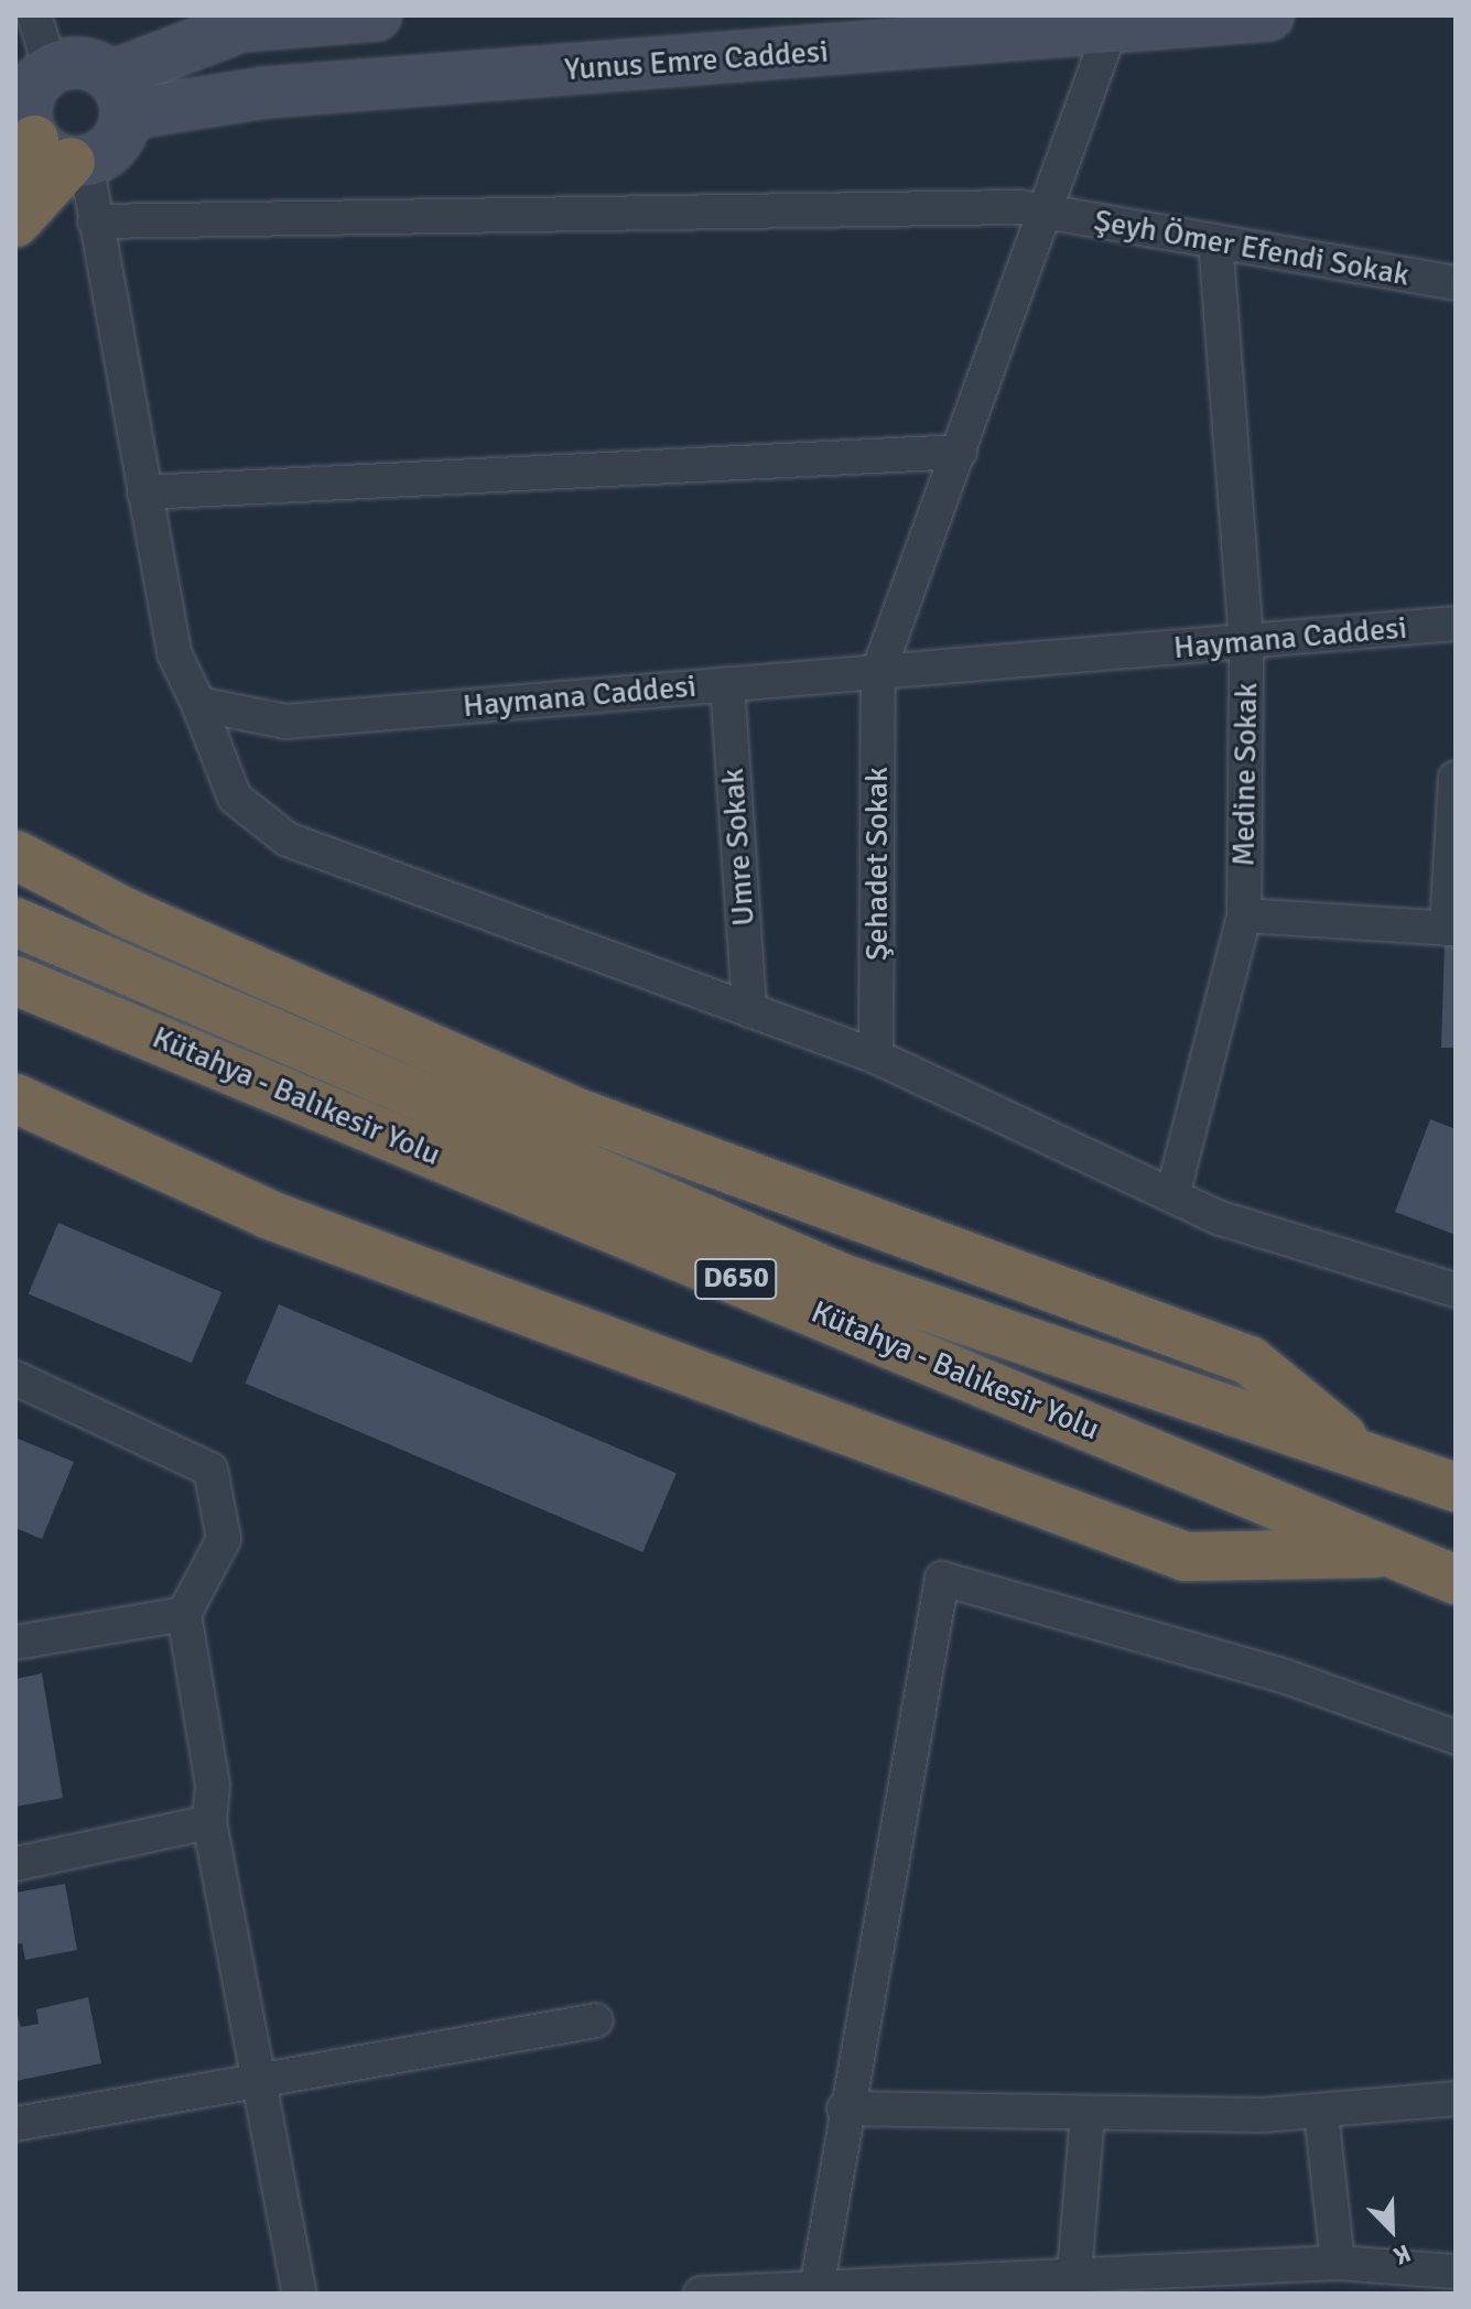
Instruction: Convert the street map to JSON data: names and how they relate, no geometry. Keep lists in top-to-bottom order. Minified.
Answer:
{"streets":{"highway":["Kütahya - Balıkesir Yolu","D650"],"street":["Yunus Emre Caddesi","Şeyh Ömer Efendi Sokak","Haymana Caddesi","Medine Sokak","Umre Sokak","Şehadet Sokak"]},"crossings":[["Yunus Emre Caddesi","Şehadet Sokak"],["Şeyh Ömer Efendi Sokak","Medine Sokak"],["Şeyh Ömer Efendi Sokak","Şehadet Sokak"],["Haymana Caddesi","Medine Sokak"],["Haymana Caddesi","Umre Sokak"],["Haymana Caddesi","Şehadet Sokak"]],"north":"bottom right"}
